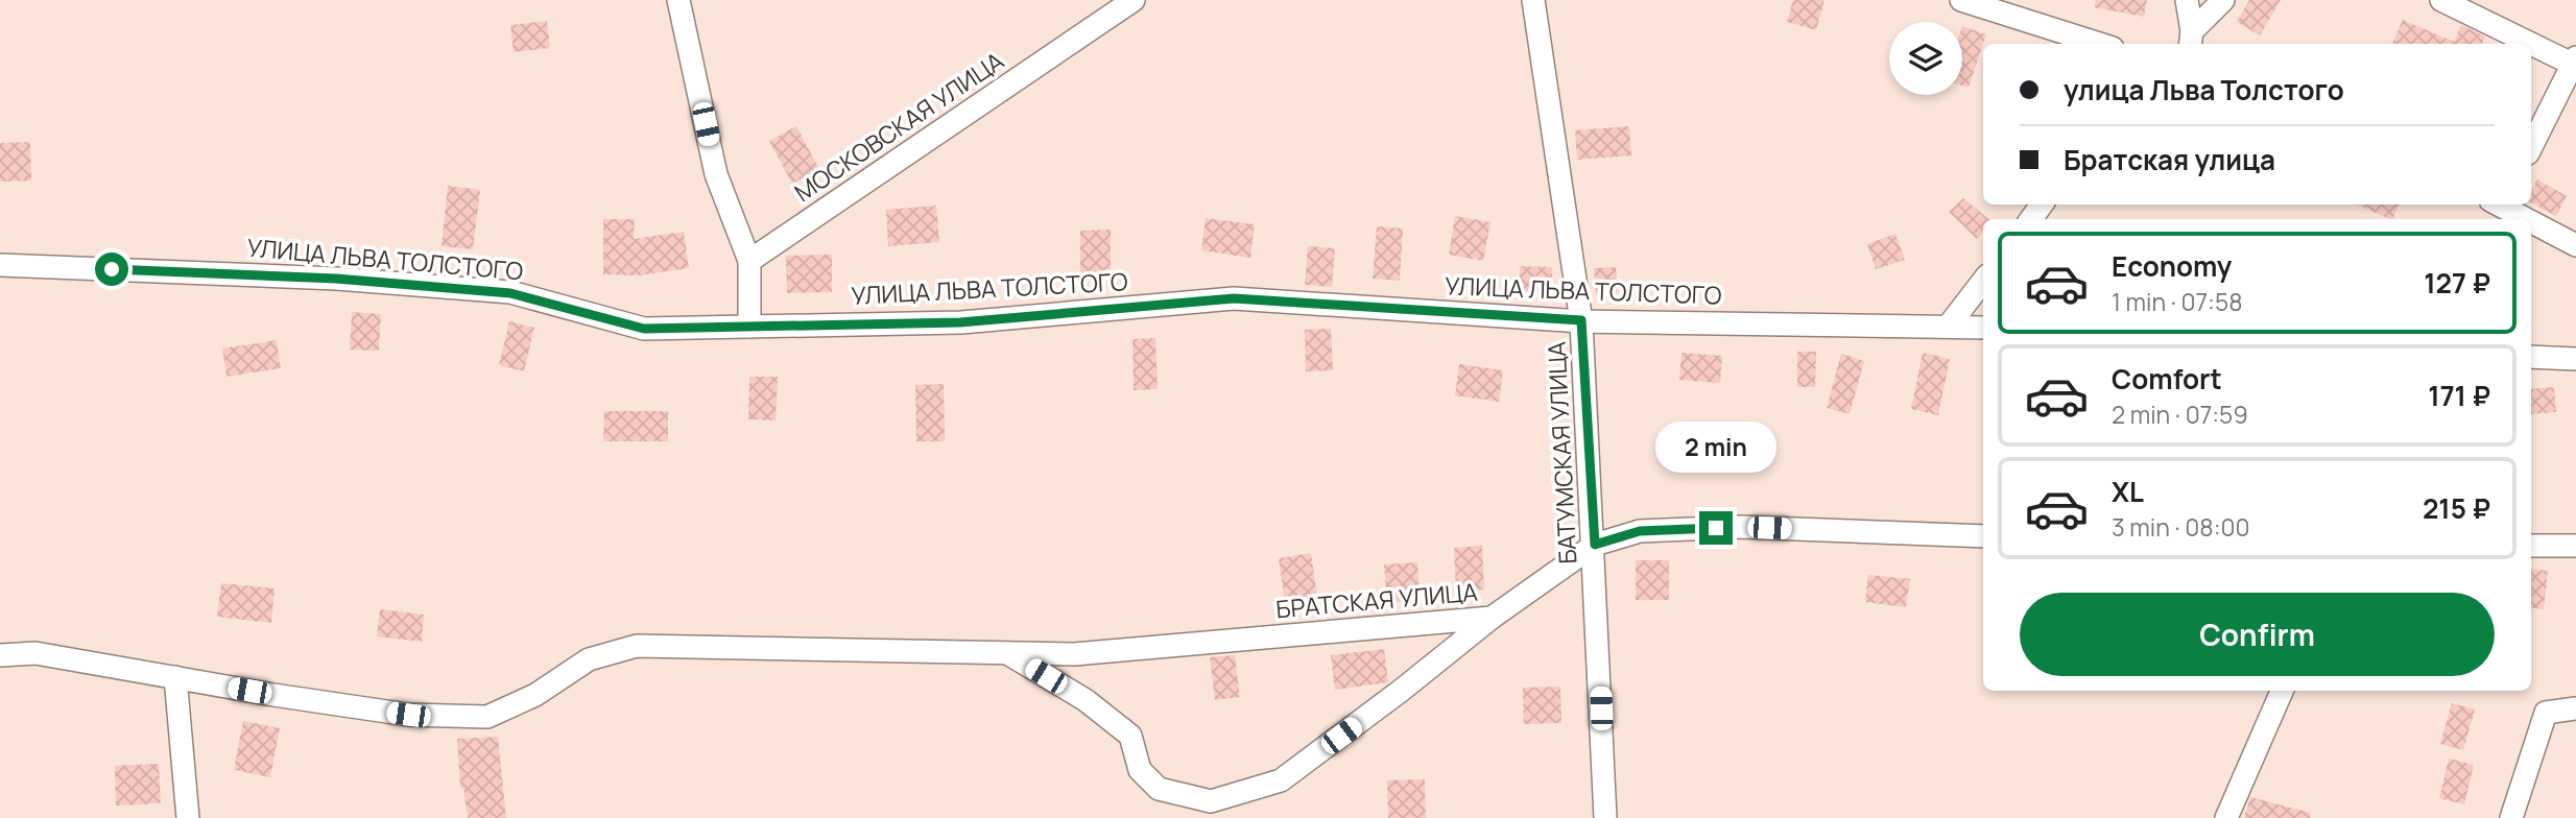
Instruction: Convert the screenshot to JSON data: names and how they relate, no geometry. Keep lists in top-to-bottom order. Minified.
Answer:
{"streets":{"street":["МОСКОВСКАЯ УЛИЦА","УЛИЦА ЛЬВА ТОЛСТОГО","БАТУМСКАЯ УЛИЦА","БРАТСКАЯ УЛИЦА"]},"crossings":[["УЛИЦА ЛЬВА ТОЛСТОГО","БАТУМСКАЯ УЛИЦА"],["БАТУМСКАЯ УЛИЦА","БРАТСКАЯ УЛИЦА"]],"page":{"banner":["улица Льва Толстого","Братская улица"],"list":[{"name":"Economy","note":"1 min · 07:58","value":"127 ₽"},{"name":"Comfort","note":"2 min · 07:59","value":"171 ₽"},{"name":"XL","note":"3 min · 08:00","value":"215 ₽"}],"bubble":"2 min","buttons":"Confirm"}}
